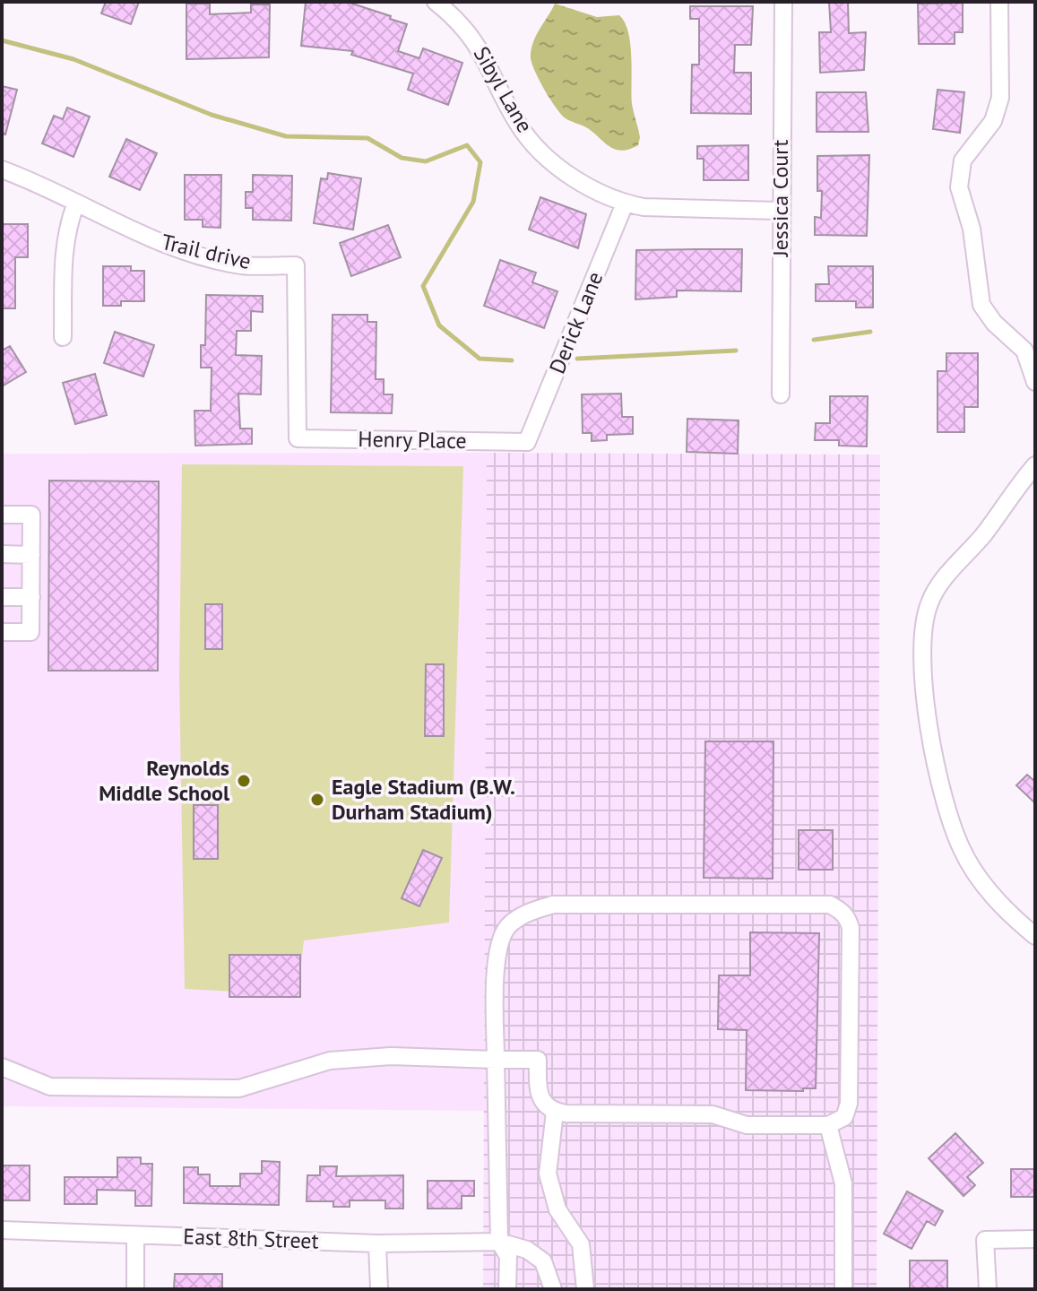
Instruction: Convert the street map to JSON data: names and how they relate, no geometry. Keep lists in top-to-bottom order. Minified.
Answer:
{"streets":{"street":["Sibyl Lane","Jessica Court","Trail drive","Derick Lane","Henry Place","East 8th Street"]},"crossings":[["Sibyl Lane","Jessica Court"],["Sibyl Lane","Derick Lane"],["Trail drive","Henry Place"],["Derick Lane","Henry Place"]],"places":["Reynolds Middle School","Eagle Stadium (B.W. Durham Stadium)"]}
